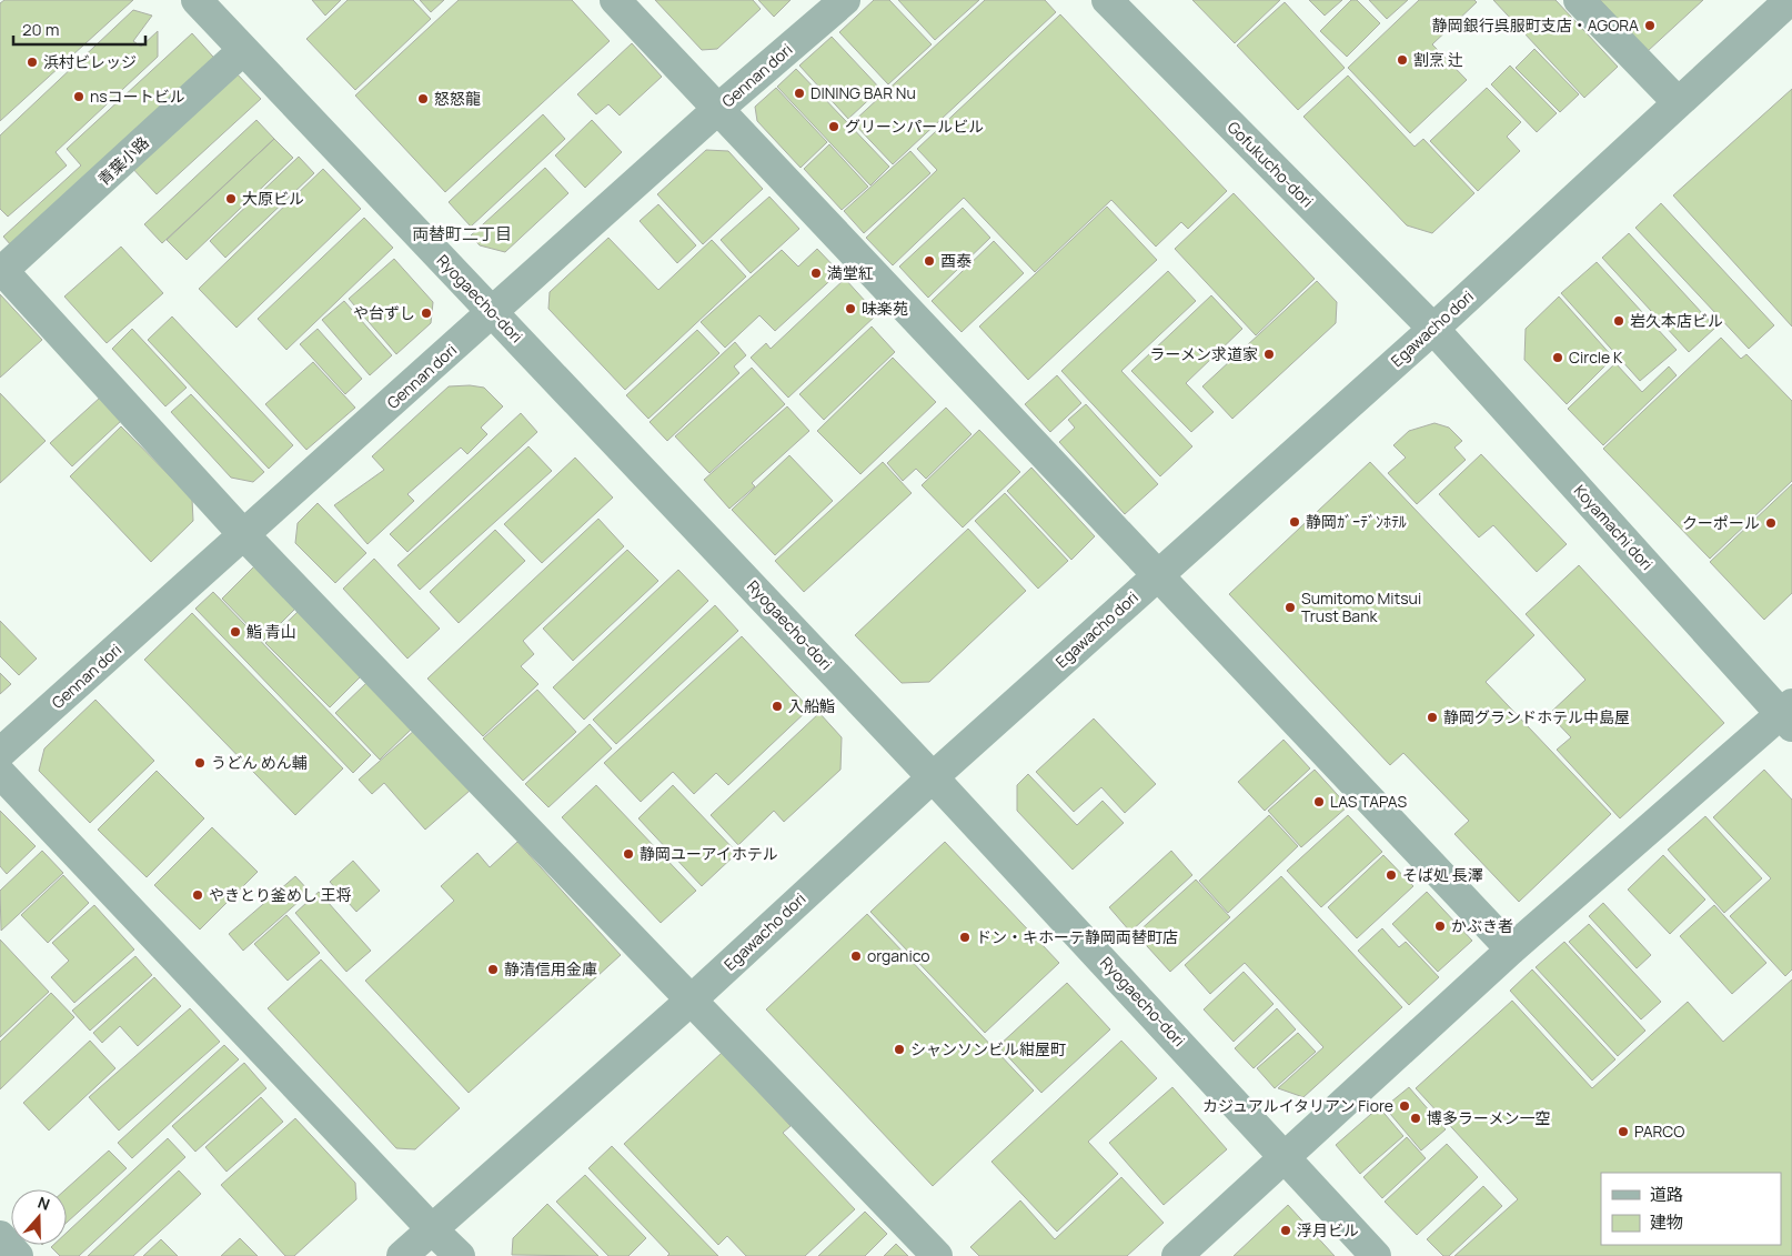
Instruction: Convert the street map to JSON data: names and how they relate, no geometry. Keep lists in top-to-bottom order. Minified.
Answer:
{"streets":{"street":["Gennan dori","青葉小路","Gofukucho-dori","Ryogaecho-dori","Egawacho dori","Koyamachi dori"]},"crossings":[["Gennan dori","Ryogaecho-dori"],["青葉小路","Ryogaecho-dori"],["Gofukucho-dori","Egawacho dori"],["Gofukucho-dori","Koyamachi dori"],["Ryogaecho-dori","Egawacho dori"],["Egawacho dori","Koyamachi dori"]],"districts":["両替町二丁目"],"places":["静岡銀行呉服町支店・AGORA","割烹 辻","浜村ビレッジ","DINING BAR Nu","nsコートビル","怒怒龍","グリーンパールビル","大原ビル","酉泰","満堂紅","味楽苑","や台ずし","岩久本店ビル","ラーメン求道家","Circle K","静岡ｶﾞｰﾃﾞﾝﾎﾃﾙ","クーポール","Sumitomo Mitsui Trust Bank","鮨 青山","入船鮨","静岡グランドホテル中島屋","うどん めん輔","LAS TAPAS","静岡ユーアイホテル","そば処 長澤","やきとり釜めし 王将","かぶき者","ドン・キホーテ静岡両替町店","organico","静清信用金庫","シャンソンビル紺屋町","カジュアルイタリアン Fiore","博多ラーメン一空","PARCO","浮月ビル"],"legend":["道路","建物"],"scale_bar":"20 m","north":"top"}
